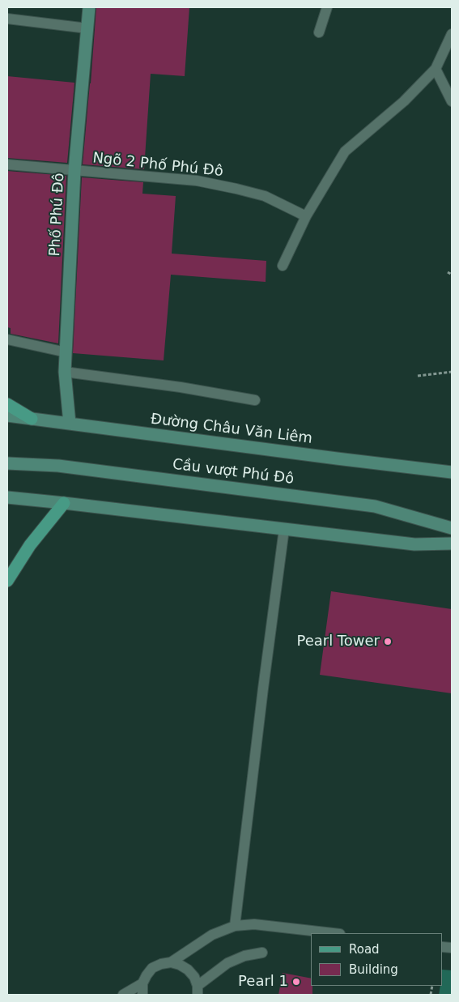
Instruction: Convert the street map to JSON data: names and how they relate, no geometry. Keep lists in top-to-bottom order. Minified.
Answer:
{"streets":{"main road":["Phố Phú Đô","Đường Châu Văn Liêm","Cầu vượt Phú Đô"],"lane":["Ngõ 2 Phố Phú Đô"]},"crossings":[["Ngõ 2 Phố Phú Đô","Phố Phú Đô"],["Phố Phú Đô","Đường Châu Văn Liêm"]],"places":["Pearl Tower","Pearl 1"],"legend":["Road","Building"]}
